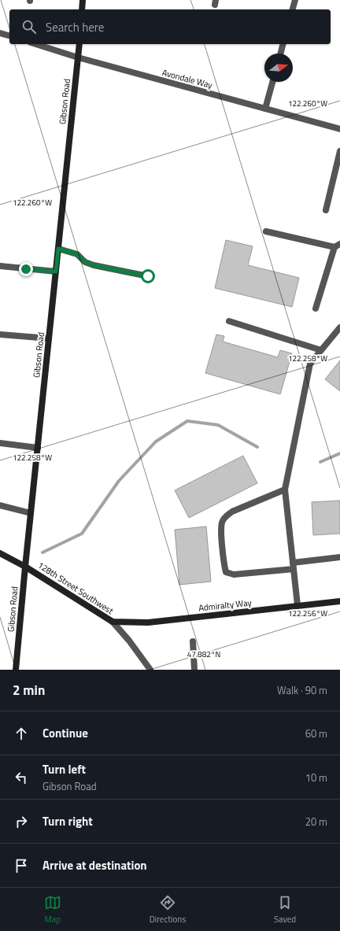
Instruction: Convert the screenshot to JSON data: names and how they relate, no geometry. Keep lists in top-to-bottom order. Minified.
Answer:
{"streets":{"street":["Avondale Way","Gibson Road","128th Street Southwest","Admiralty Way"]},"crossings":[["Avondale Way","Gibson Road"],["Gibson Road","128th Street Southwest"],["128th Street Southwest","Admiralty Way"]],"north":"right","page":{"search":"Search here","heading":["2 min","Walk · 90 m"],"list":[["Continue","60 m"],["Turn left","Gibson Road","10 m"],["Turn right","20 m"],"Arrive at destination"],"nav":["Map","Directions","Saved"]},"coordinates":["122.260°W","122.258°W","122.256°W","47.882°N"]}
